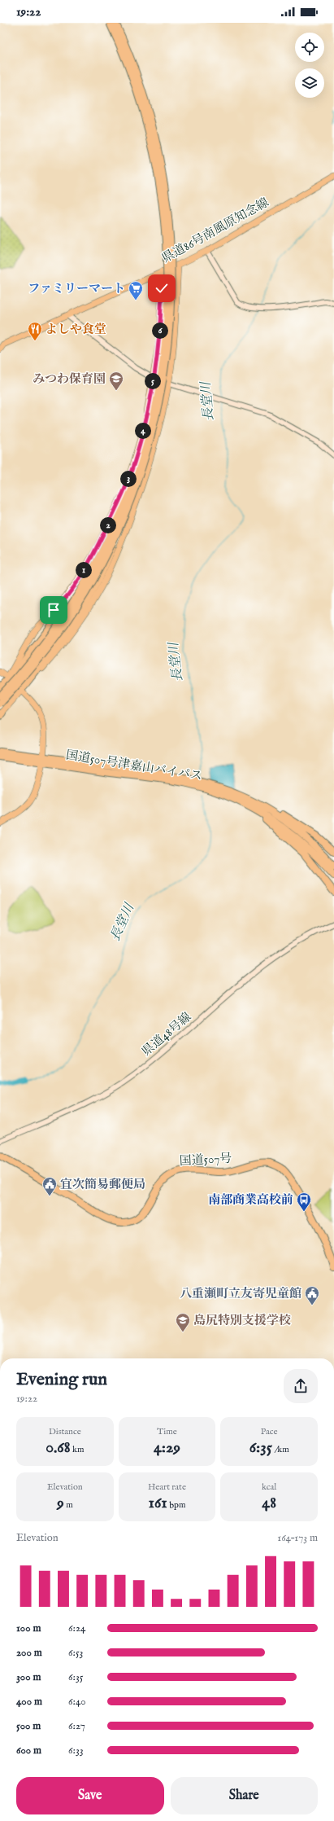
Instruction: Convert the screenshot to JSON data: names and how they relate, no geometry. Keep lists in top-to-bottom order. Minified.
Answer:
{"streets":{"highway":["国道507号津嘉山バイパス","国道507号"],"main road":["県道86号南風原知念線"],"street":["県道48号線"]},"water":["長堂川"],"places":{"supermarket":["ファミリーマート"],"restaurant":["よしや食堂"],"school or university":["みつわ保育園","島尻特別支援学校"],"public building":["宜次簡易郵便局","八重瀬町立友寄児童館"],"bus stop":["南部商業高校前"]},"page":{"status":"19:22","pins":["6","5","4","3","2","1"],"heading":["Evening run","19:22"],"stats":[["Distance","0.68 km"],["Time","4:29"],["Pace","6:35 /km"],["Elevation","9 m"],["Heart rate","161 bpm"],["kcal","48"]],"chart":["Elevation","164–173 m"],"list":[{"name":"100 m","note":"6:24"},{"name":"200 m","note":"6:53"},{"name":"300 m","note":"6:35"},{"name":"400 m","note":"6:40"},{"name":"500 m","note":"6:27"},{"name":"600 m","note":"6:33"}],"buttons":["Save","Share"]}}
